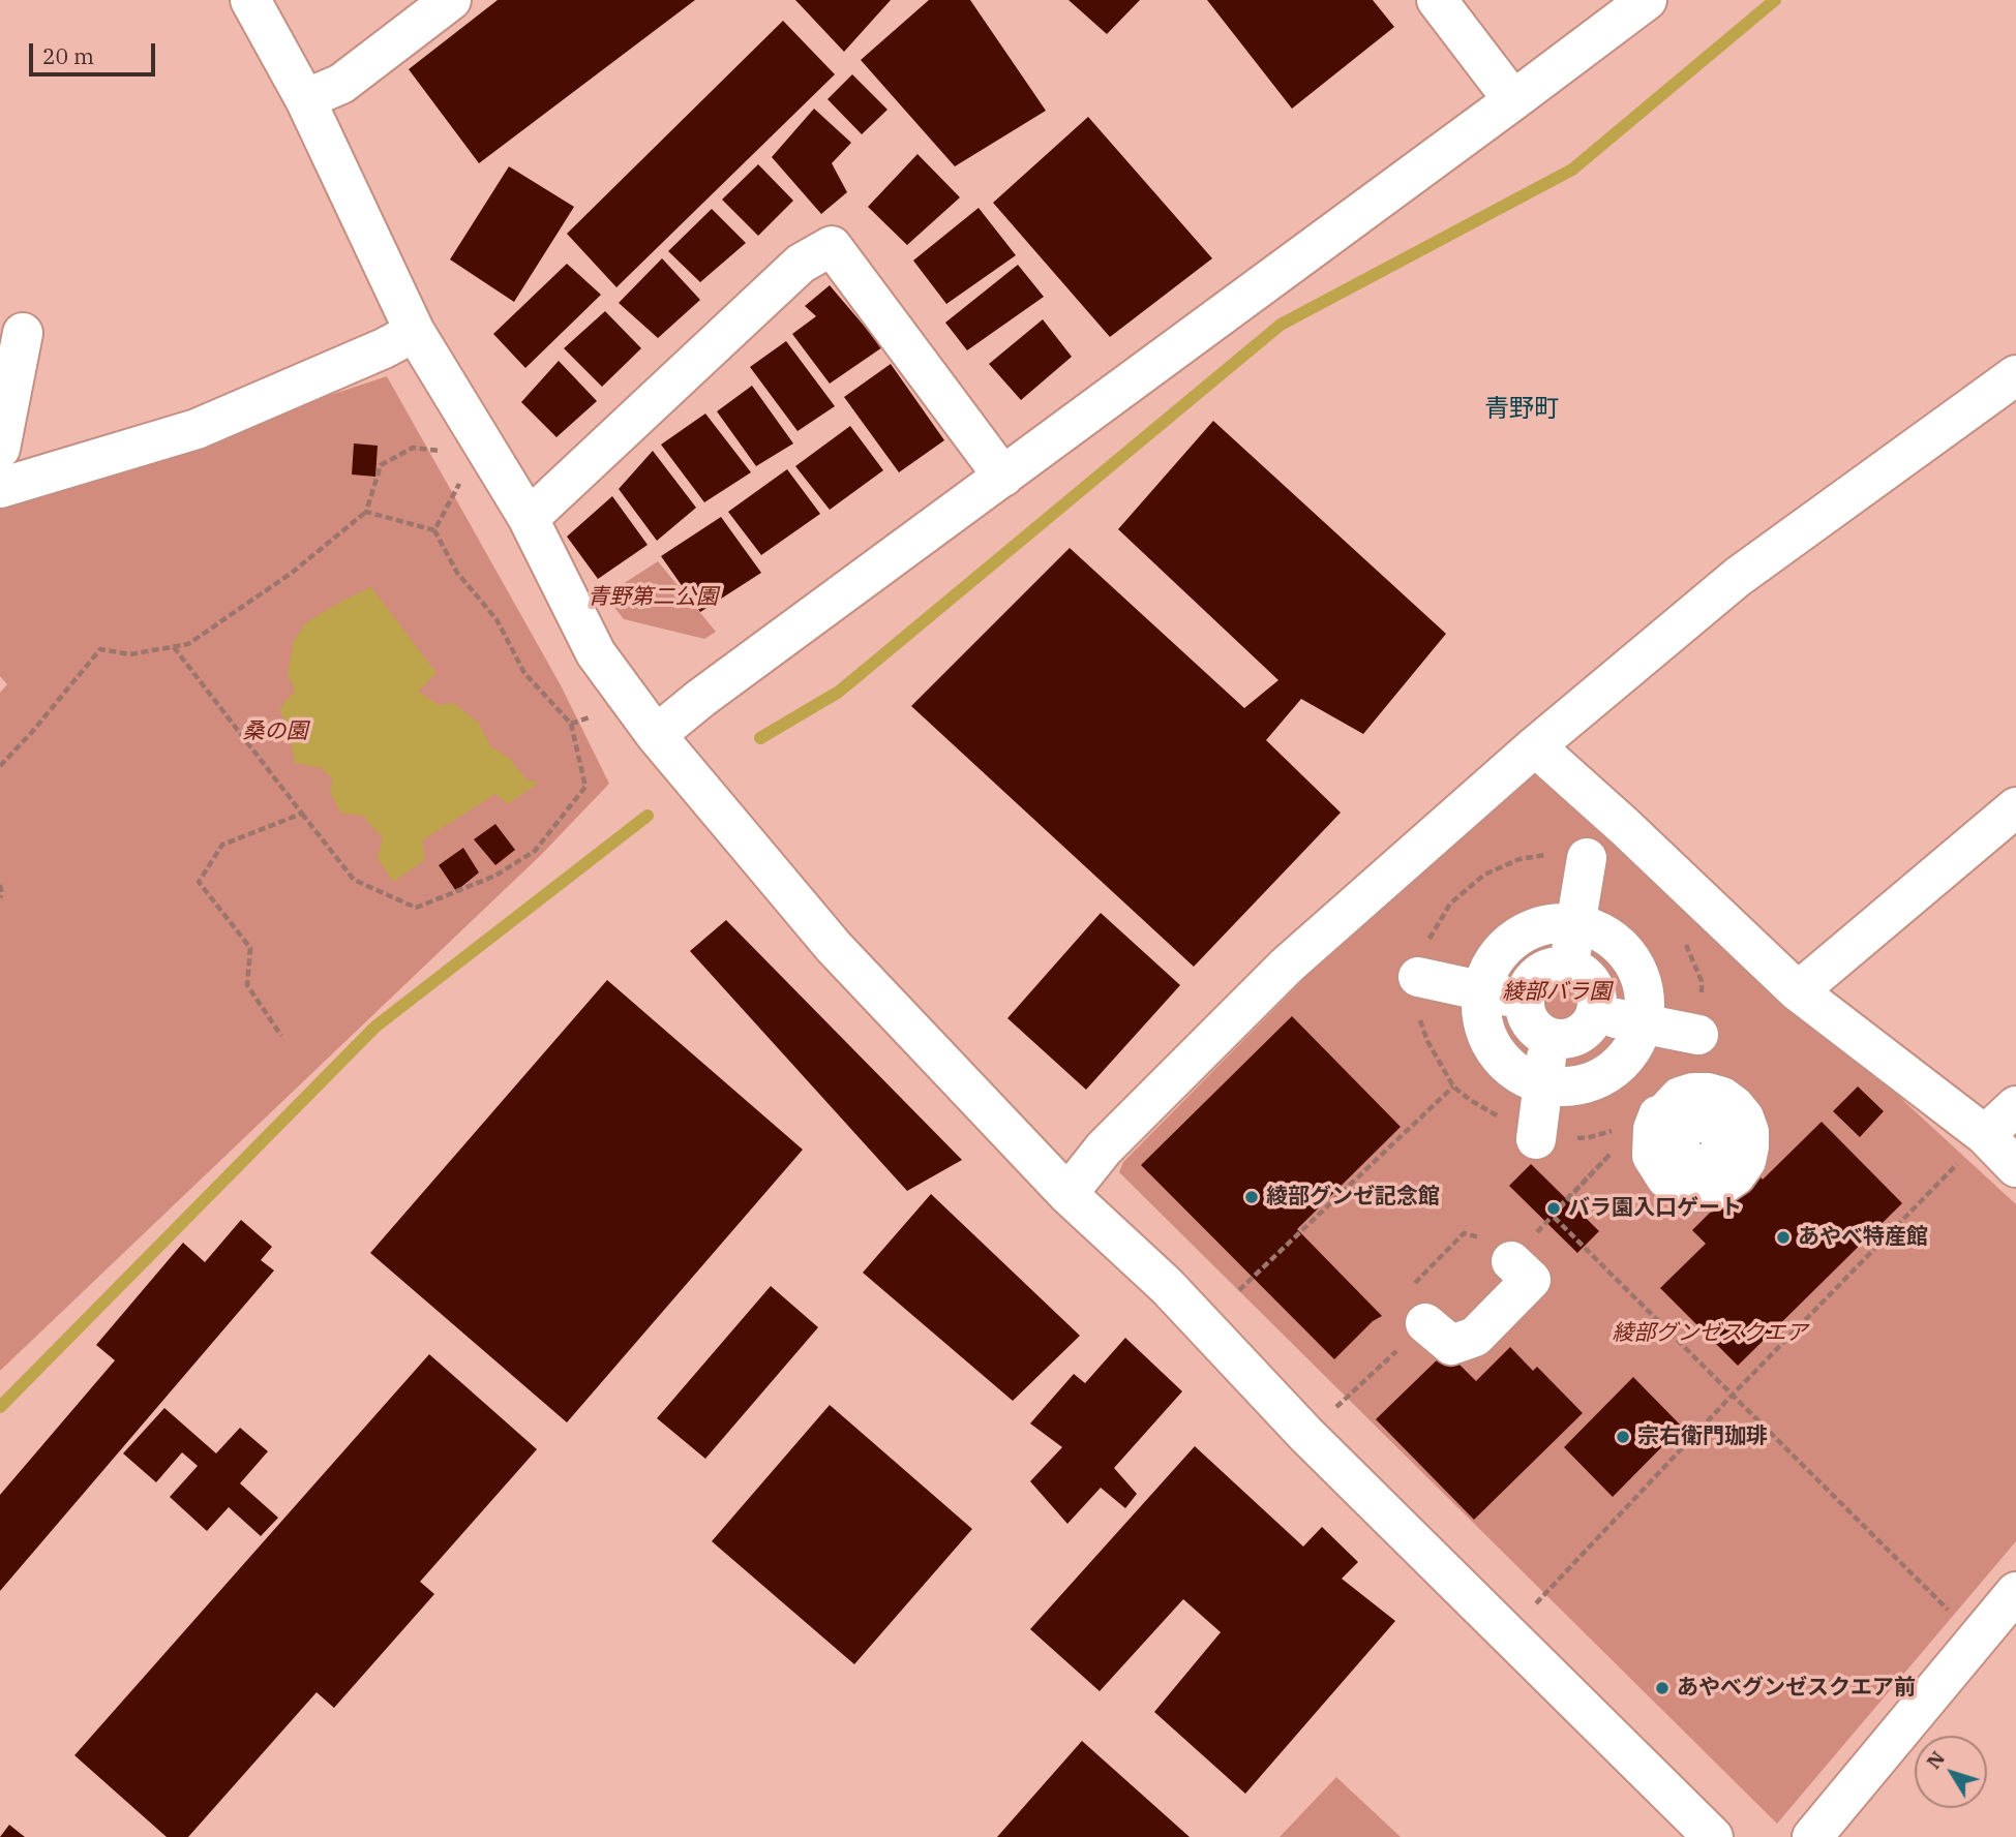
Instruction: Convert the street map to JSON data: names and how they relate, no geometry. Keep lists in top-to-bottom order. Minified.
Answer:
{"districts":["青野町"],"parks":["青野第二公園","桑の園","綾部バラ園","綾部グンゼスクエア"],"places":["綾部グンゼ記念館","バラ園入口ゲート","あやべ特産館","宗右衛門珈琲","あやべグンゼスクエア前"],"scale_bar":"20 m","north":"top left"}
